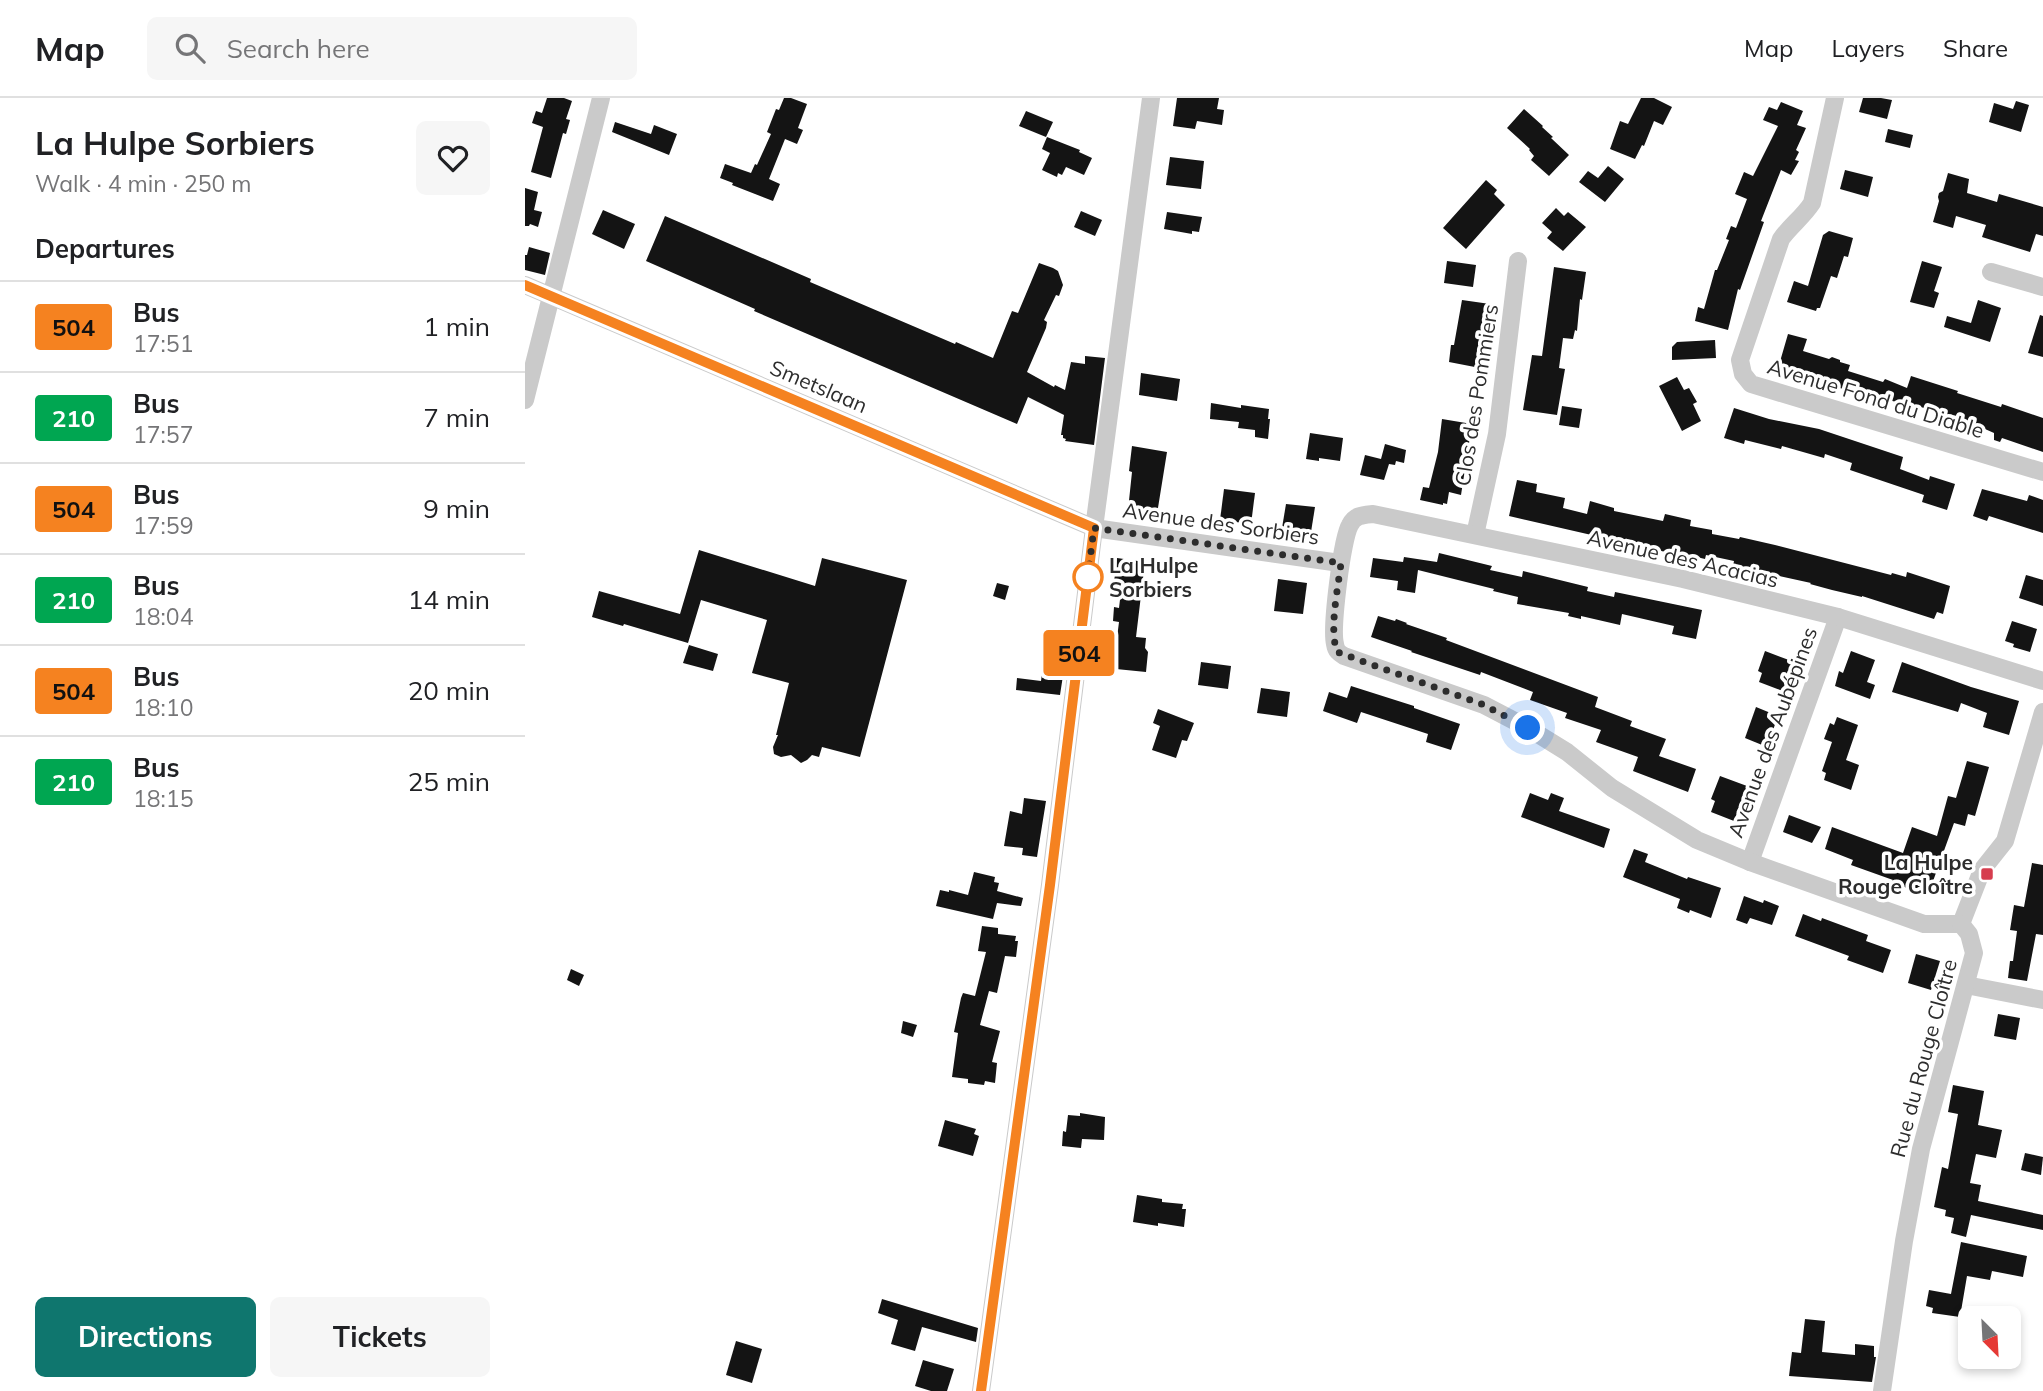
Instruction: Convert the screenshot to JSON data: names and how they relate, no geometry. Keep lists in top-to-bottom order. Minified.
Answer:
{"streets":{"street":["Smetslaan","Clos des Pommiers","Avenue Fond du Diable","Avenue des Sorbiers","Avenue des Acacias","Avenue des Aubépines","Rue du Rouge Cloître"]},"crossings":[["Smetslaan","Avenue des Sorbiers"],["Clos des Pommiers","Avenue des Acacias"],["Avenue des Sorbiers","Avenue des Acacias"],["Avenue des Acacias","Avenue des Aubépines"]],"places":{"other":["La Hulpe Sorbiers"],"transit":["La Hulpe Rouge Cloître"]},"lines":["bus line 504"],"north":"bottom right","page":{"header":"Map","search":"Search here","nav":["Map","Layers","Share"],"heading":[["La Hulpe Sorbiers","Walk · 4 min · 250 m"],"Departures"],"on_map":"504","list":[{"mark":"504","name":"Bus","note":"17:51","value":"1 min"},{"mark":"210","name":"Bus","note":"17:57","value":"7 min"},{"mark":"504","name":"Bus","note":"17:59","value":"9 min"},{"mark":"210","name":"Bus","note":"18:04","value":"14 min"},{"mark":"504","name":"Bus","note":"18:10","value":"20 min"},{"mark":"210","name":"Bus","note":"18:15","value":"25 min"}],"buttons":["Directions","Tickets"]}}
